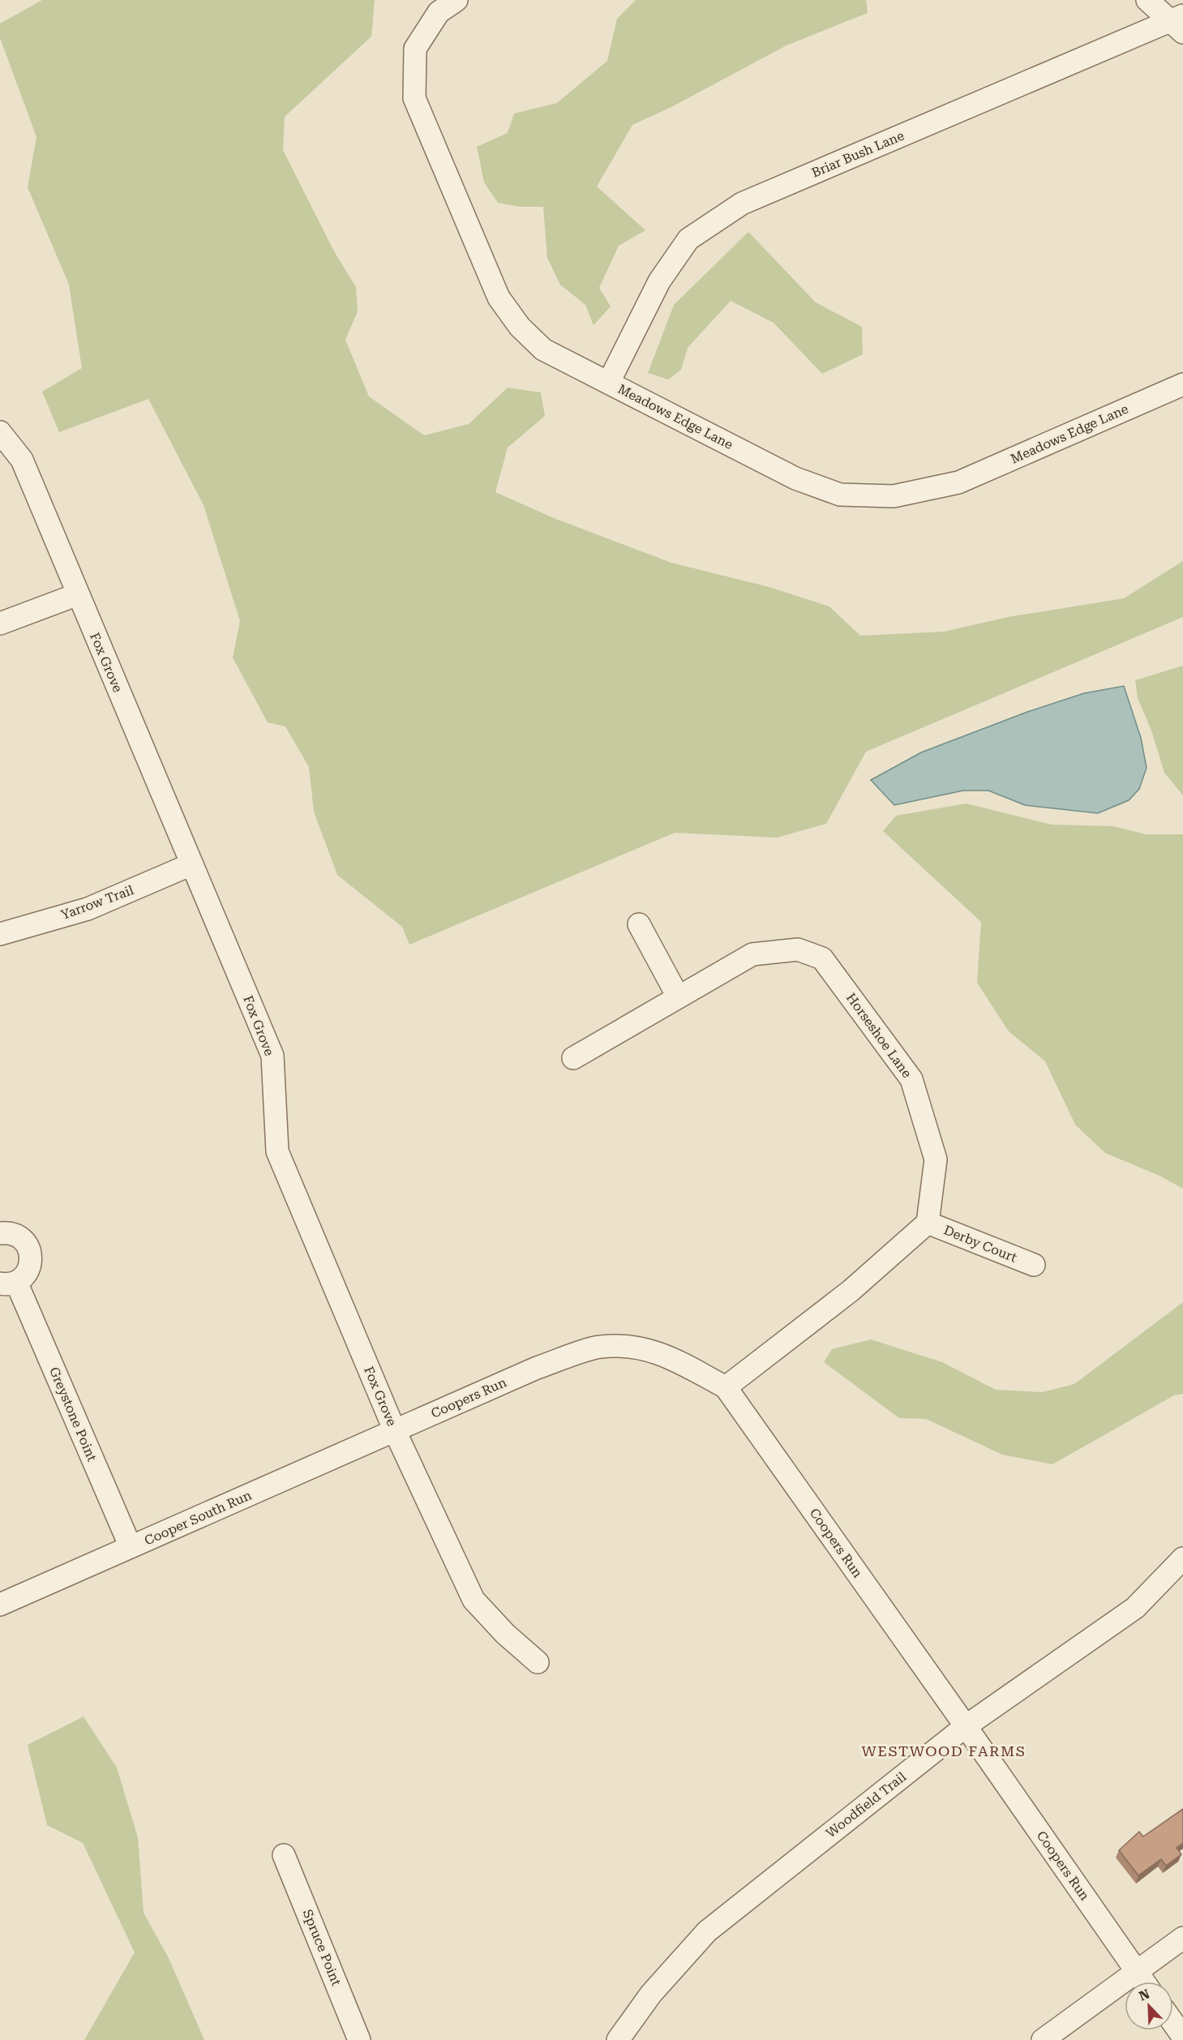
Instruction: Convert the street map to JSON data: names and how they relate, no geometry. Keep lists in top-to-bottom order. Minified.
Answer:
{"streets":{"street":["Briar Bush Lane","Meadows Edge Lane","Fox Grove","Yarrow Trail","Horseshoe Lane","Derby Court","Coopers Run","Greystone Point","Cooper South Run","Woodfield Trail","Spruce Point"]},"crossings":[["Briar Bush Lane","Meadows Edge Lane"],["Fox Grove","Yarrow Trail"],["Fox Grove","Coopers Run"],["Fox Grove","Cooper South Run"],["Horseshoe Lane","Derby Court"],["Coopers Run","Cooper South Run"],["Coopers Run","Woodfield Trail"],["Greystone Point","Cooper South Run"]],"districts":["WESTWOOD FARMS"],"north":"top left"}
